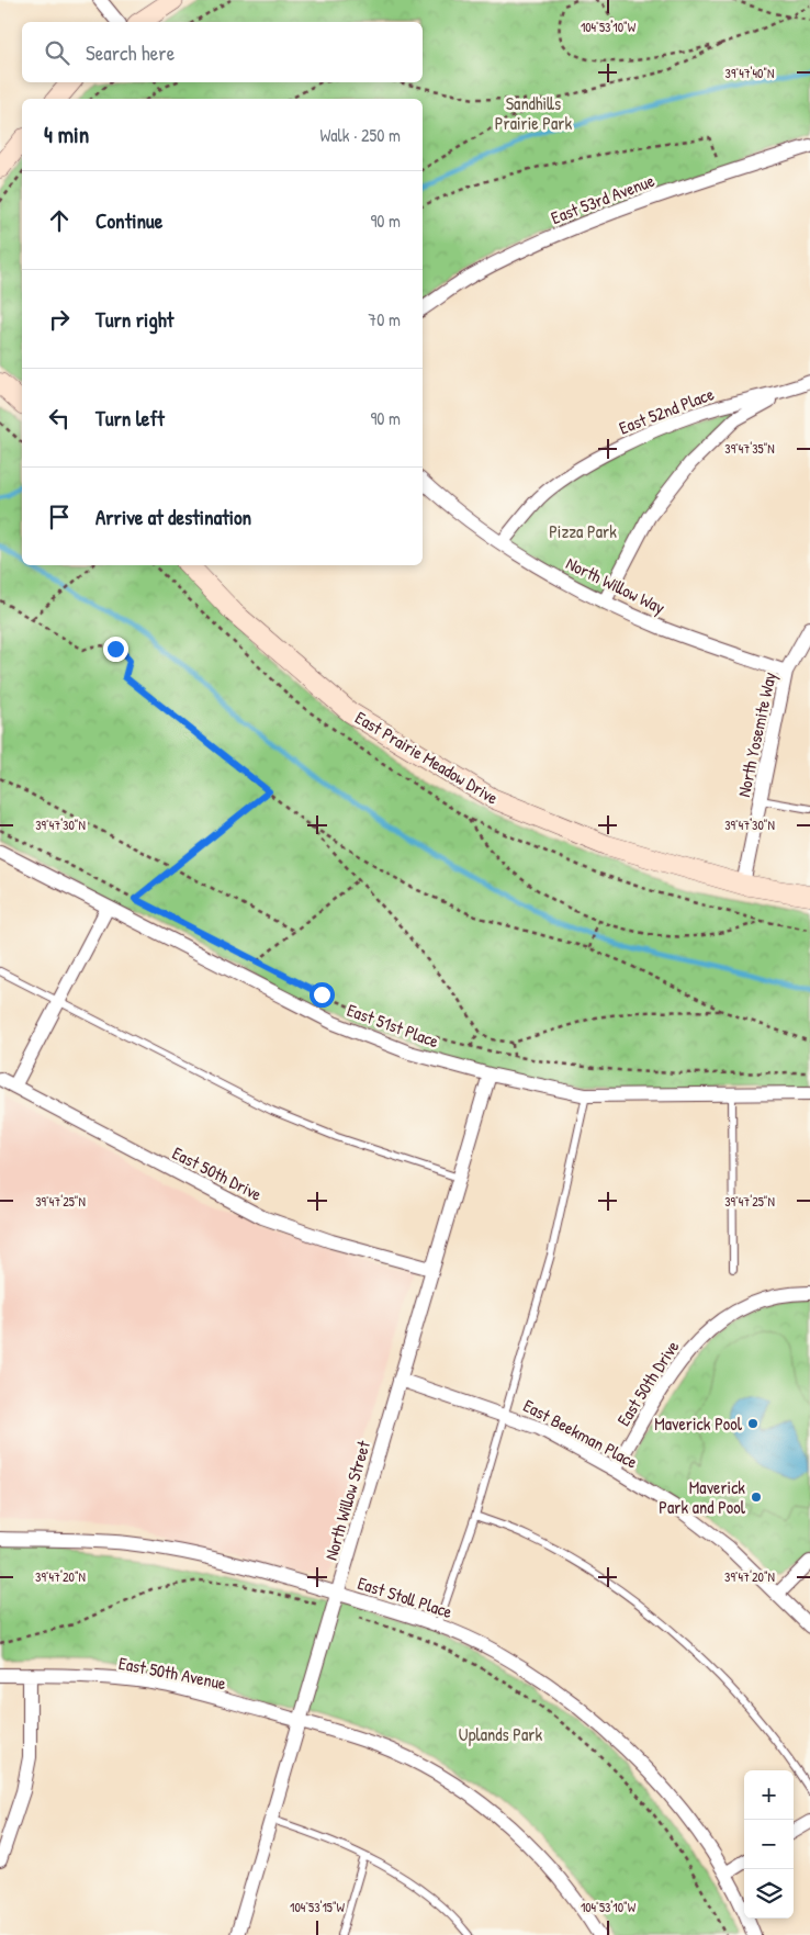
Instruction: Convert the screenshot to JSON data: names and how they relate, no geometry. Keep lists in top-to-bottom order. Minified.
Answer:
{"streets":{"street":["East 53rd Avenue","East 52nd Place","North Willow Way","North Yosemite Way","East Prairie Meadow Drive","East 51st Place","East 50th Drive","East Beekman Place","North Willow Street","East Stoll Place","East 50th Avenue"]},"crossings":[["East 52nd Place","North Willow Way"],["North Willow Way","North Yosemite Way"],["North Yosemite Way","East Prairie Meadow Drive"],["East 51st Place","North Willow Street"],["East 50th Drive","East Beekman Place"],["East 50th Drive","North Willow Street"],["East Beekman Place","North Willow Street"],["North Willow Street","East Stoll Place"],["North Willow Street","East 50th Avenue"]],"parks":["Sandhills Prairie Park","Pizza Park","Uplands Park"],"places":["Maverick Pool","Maverick Park and Pool"],"page":{"search":"Search here","heading":["4 min","Walk · 250 m"],"list":[["Continue","90 m"],["Turn right","70 m"],["Turn left","90 m"],"Arrive at destination"],"map_buttons":["+","−"]},"coordinates":["104°53'10\"W","39°47'40\"N","39°47'35\"N","39°47'30\"N","39°47'25\"N","39°47'20\"N","104°53'15\"W"]}
